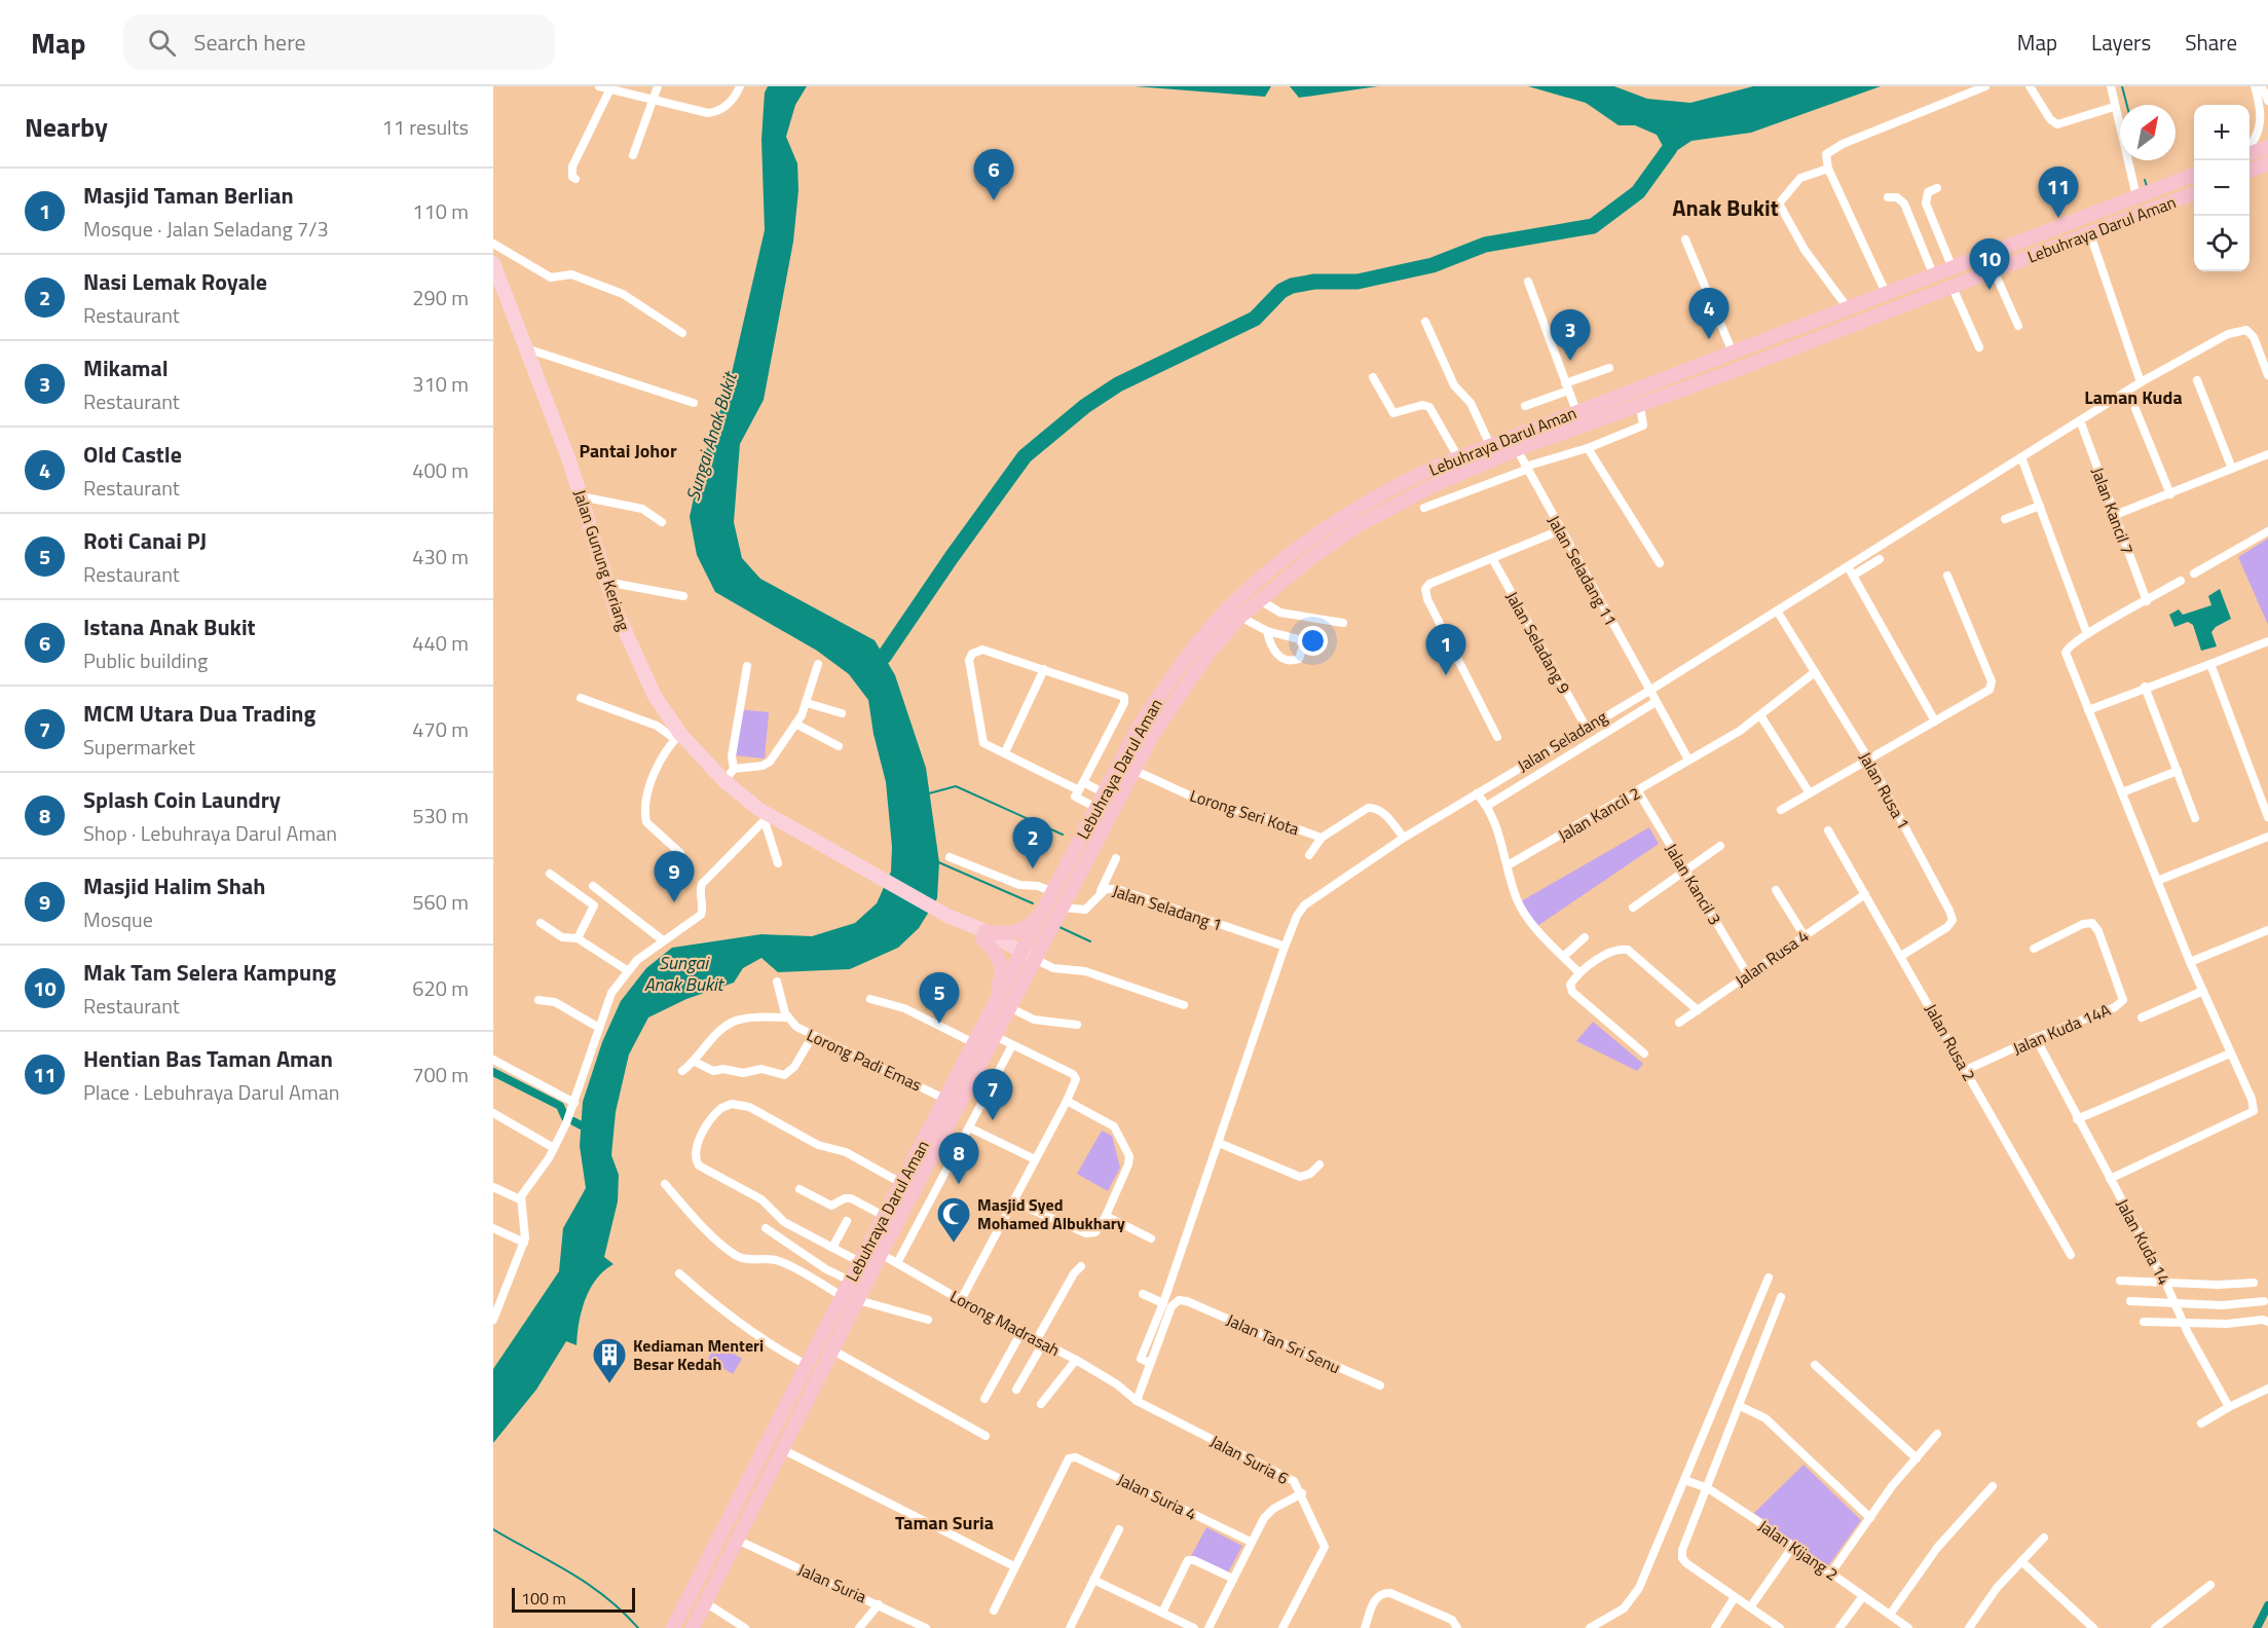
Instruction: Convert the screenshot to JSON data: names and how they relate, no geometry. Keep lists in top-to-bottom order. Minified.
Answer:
{"streets":{"highway":["Lebuhraya Darul Aman"],"main road":["Jalan Gunung Keriang"],"street":["Jalan Kancil 7","Jalan Seladang 11","Jalan Seladang 9","Jalan Seladang","Jalan Rusa 1","Lorong Seri Kota","Jalan Kancil 2","Jalan Kancil 3","Jalan Seladang 1","Jalan Rusa 4","Jalan Kuda 14A","Jalan Rusa 2","Lorong Padi Emas","Jalan Kuda 14","Lorong Madrasah","Jalan Tan Sri Senu","Jalan Suria 6","Jalan Suria 4","Jalan Kijang 2","Jalan Suria"]},"crossings":[["Lebuhraya Darul Aman","Jalan Gunung Keriang"],["Lebuhraya Darul Aman","Jalan Seladang 11"],["Lebuhraya Darul Aman","Lorong Seri Kota"],["Lebuhraya Darul Aman","Jalan Seladang 1"],["Lebuhraya Darul Aman","Lorong Padi Emas"],["Lebuhraya Darul Aman","Lorong Madrasah"],["Lebuhraya Darul Aman","Jalan Suria"],["Jalan Kancil 7","Jalan Seladang"],["Jalan Seladang 11","Jalan Seladang"],["Jalan Seladang 9","Jalan Seladang"],["Jalan Seladang","Jalan Rusa 1"],["Jalan Seladang","Jalan Tan Sri Senu"],["Jalan Rusa 1","Jalan Kancil 2"],["Jalan Rusa 1","Jalan Rusa 2"],["Jalan Kancil 2","Jalan Kancil 3"],["Jalan Kancil 3","Jalan Rusa 4"],["Jalan Rusa 4","Jalan Rusa 2"],["Jalan Kuda 14A","Jalan Rusa 2"],["Jalan Kuda 14A","Jalan Kuda 14"],["Lorong Madrasah","Jalan Suria 6"]],"districts":["Anak Bukit","Laman Kuda","Pantai Johor","Taman Suria"],"water":["Sungai Anak Bukit"],"places":{"mosque":["Masjid Syed Mohamed Albukhary"],"building":["Kediaman Menteri Besar Kedah"]},"scale_bar":"100 m","north":"top right","page":{"header":"Map","search":"Search here","nav":["Map","Layers","Share"],"heading":["Nearby","11 results"],"map_buttons":["+","−"],"pins":["6","11","10","4","3","1","2","9","5","7","8"],"list":[{"mark":"1","name":"Masjid Taman Berlian","note":"Mosque · Jalan Seladang 7/3","value":"110 m"},{"mark":"2","name":"Nasi Lemak Royale","note":"Restaurant","value":"290 m"},{"mark":"3","name":"Mikamal","note":"Restaurant","value":"310 m"},{"mark":"4","name":"Old Castle","note":"Restaurant","value":"400 m"},{"mark":"5","name":"Roti Canai PJ","note":"Restaurant","value":"430 m"},{"mark":"6","name":"Istana Anak Bukit","note":"Public building","value":"440 m"},{"mark":"7","name":"MCM Utara Dua Trading","note":"Supermarket","value":"470 m"},{"mark":"8","name":"Splash Coin Laundry","note":"Shop · Lebuhraya Darul Aman","value":"530 m"},{"mark":"9","name":"Masjid Halim Shah","note":"Mosque","value":"560 m"},{"mark":"10","name":"Mak Tam Selera Kampung","note":"Restaurant","value":"620 m"},{"mark":"11","name":"Hentian Bas Taman Aman","note":"Place · Lebuhraya Darul Aman","value":"700 m"}],"scale":"100 m"}}
